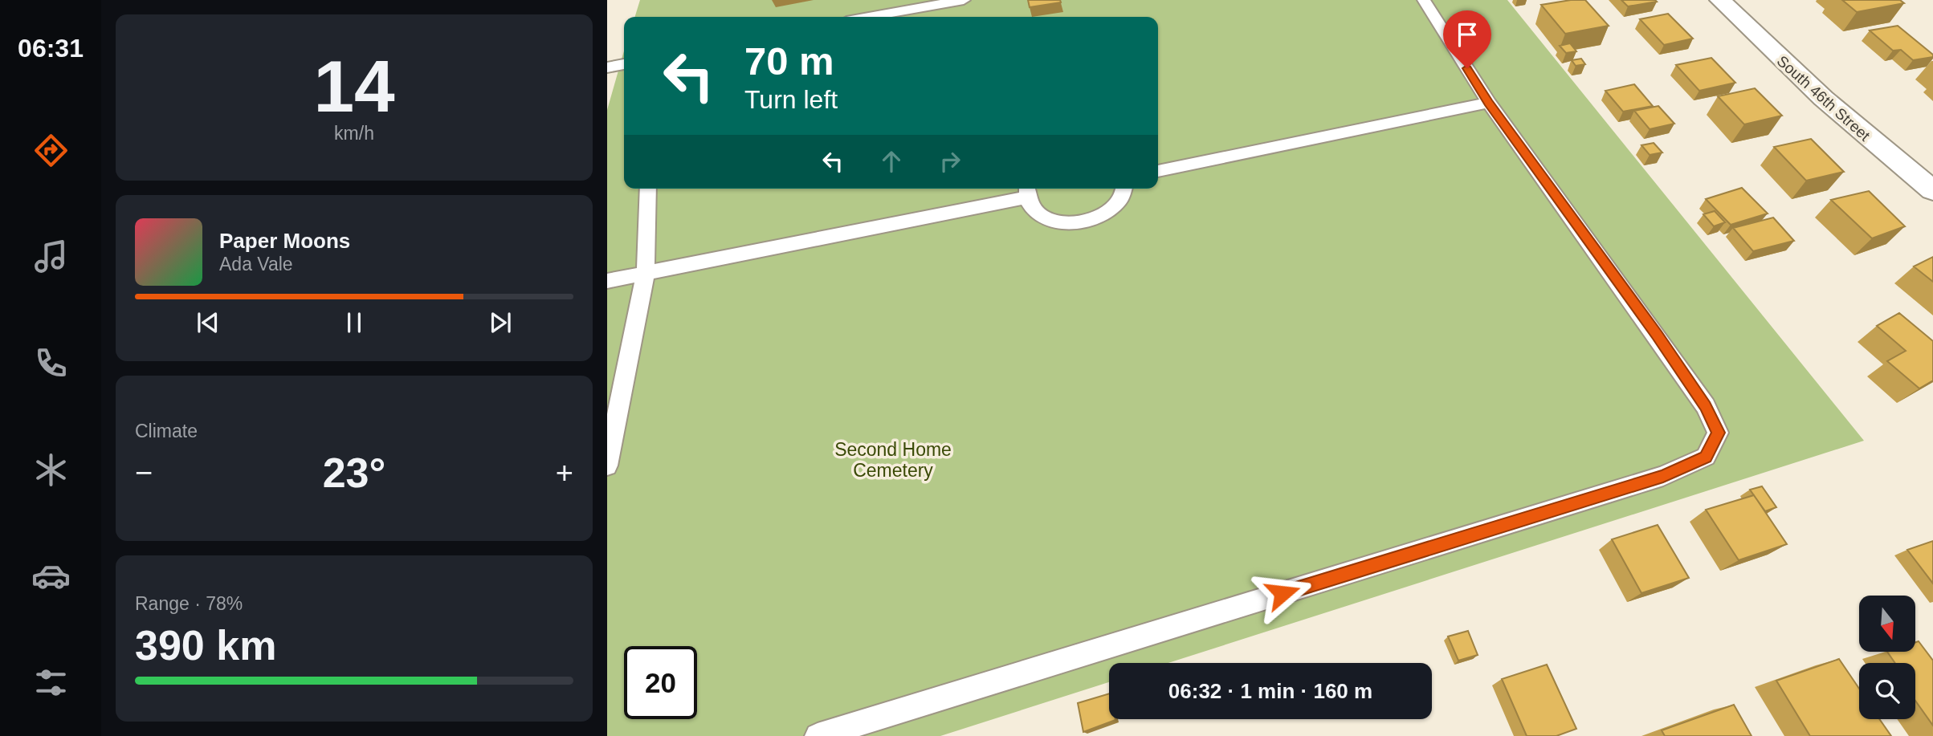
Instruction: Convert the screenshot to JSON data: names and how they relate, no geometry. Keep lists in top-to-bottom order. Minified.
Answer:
{"streets":{"street":["South 46th Street"]},"parks":["Second Home Cemetery"],"north":"bottom","page":{"tabs":"06:31","tile":[["14","km/h"],"Climate",["Range · 78%","390 km"]],"turn":["70 m","Turn left"],"song":["Paper Moons","Ada Vale"],"heat":["−","23°","+"],"limit":"20","trip":"06:32 · 1 min · 160 m"}}
